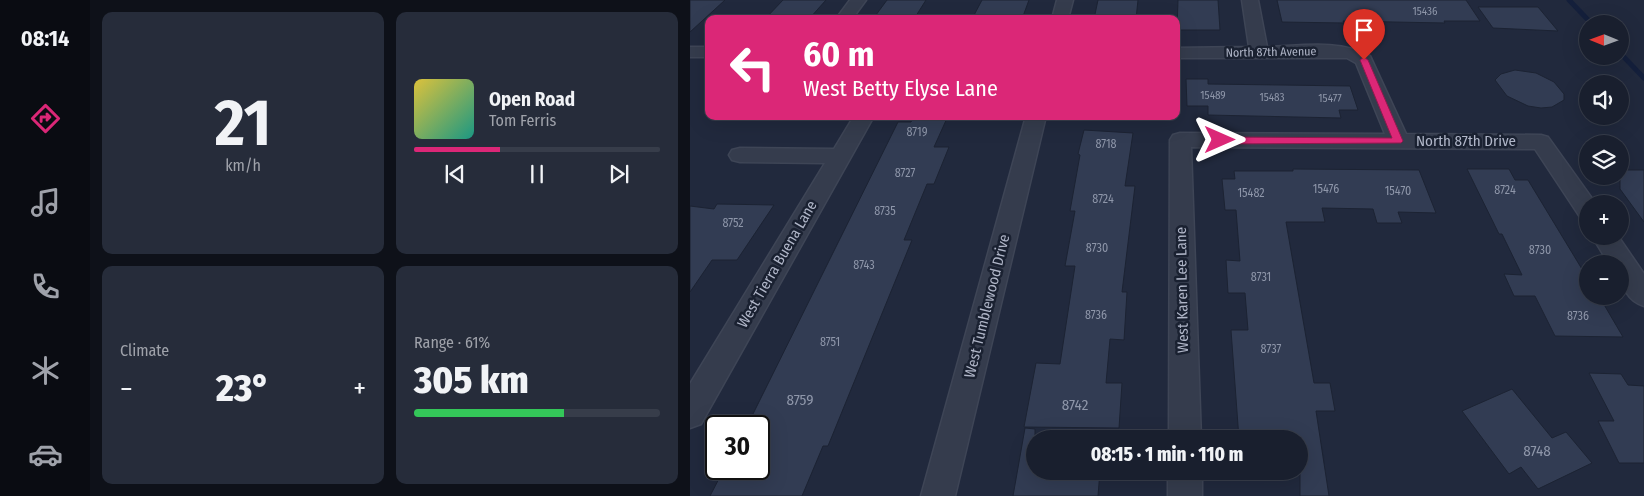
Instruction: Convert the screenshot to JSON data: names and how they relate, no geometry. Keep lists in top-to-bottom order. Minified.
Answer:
{"streets":{"street":["North 87th Avenue","North 87th Drive","West Tierra Buena Lane","West Karen Lee Lane","West Tumblewood Drive"]},"crossings":[["North 87th Avenue","North 87th Drive"],["North 87th Drive","West Karen Lee Lane"]],"house_numbers":["15436","15489","15483","15477","8719","8718","8727","15476","8724","15470","15482","8724","8735","8752","8730","8730","8743","8731","8736","8736","8751","8737","8759","8742","8748"],"north":"left","page":{"tabs":"08:14","tile":[["21","km/h"],"Climate",["Range · 61%","305 km"]],"map_buttons":["+","−"],"turn":["60 m","West Betty Elyse Lane"],"song":["Open Road","Tom Ferris"],"heat":["−","23°","+"],"limit":"30","trip":"08:15 · 1 min · 110 m"}}
